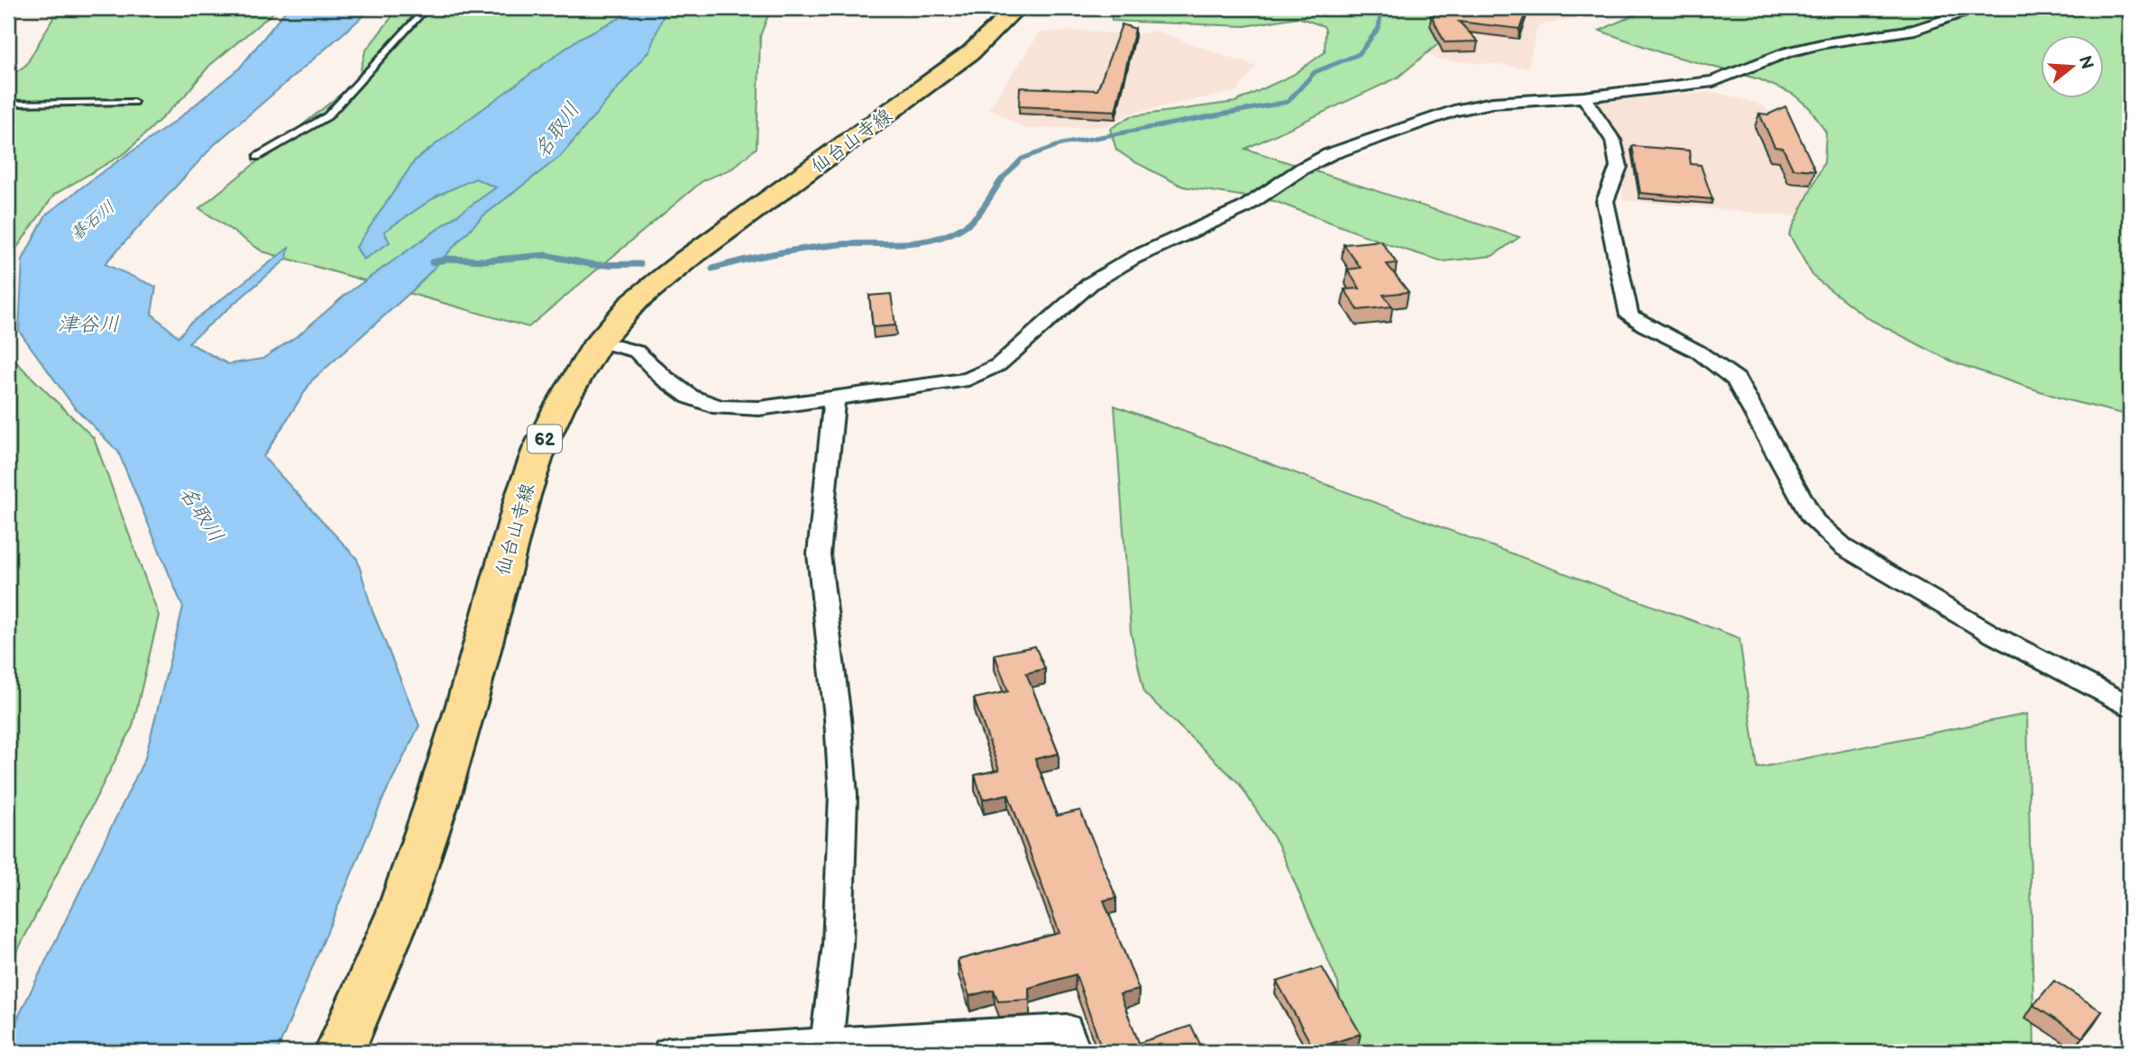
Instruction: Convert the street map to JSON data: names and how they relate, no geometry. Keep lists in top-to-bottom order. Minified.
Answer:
{"streets":{"main road":["仙台山寺線","62"]},"water":["名取川","碁石川","津谷川"],"north":"right"}
